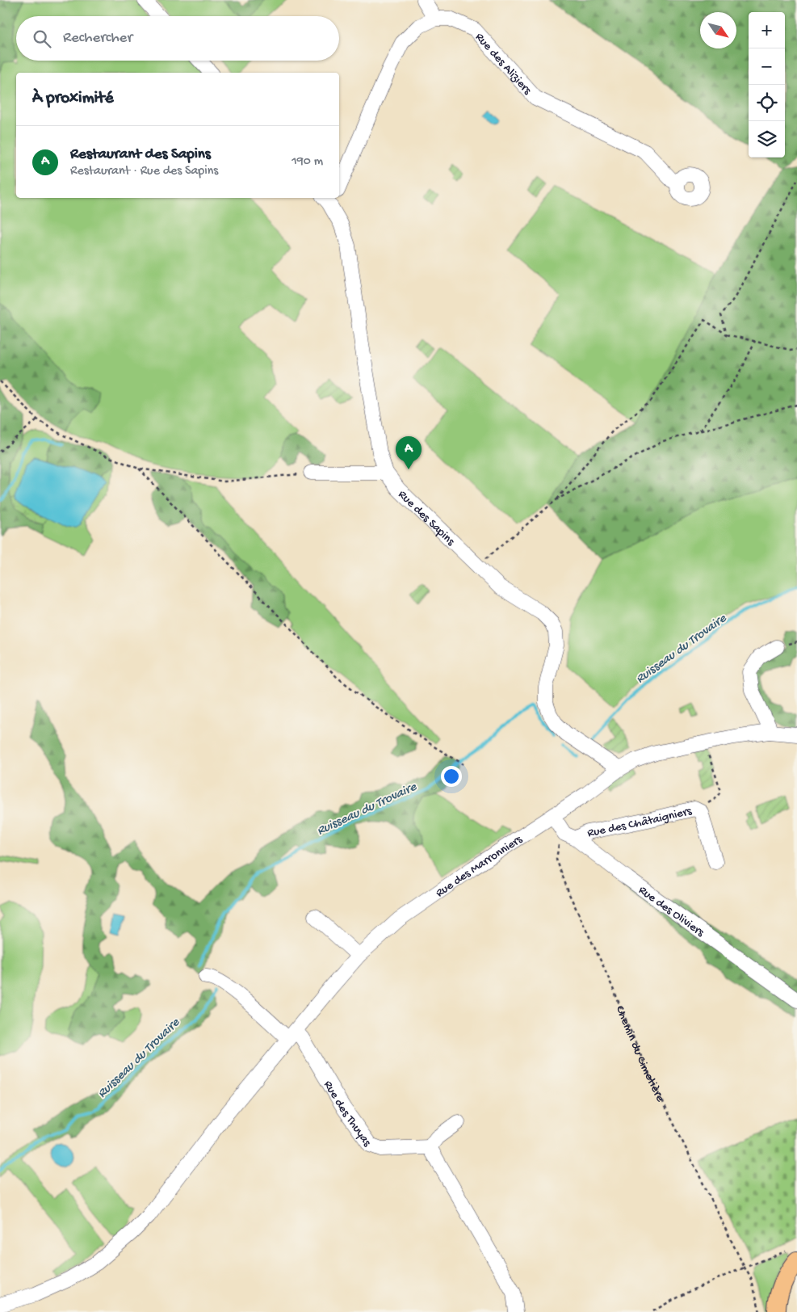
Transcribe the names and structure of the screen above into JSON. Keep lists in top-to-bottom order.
{
  "streets": {
    "street": [
      "Rue des Aliziers",
      "Rue des Sapins",
      "Rue des Châtaigniers",
      "Rue des Marronniers",
      "Rue des Oliviers",
      "Rue des Thuyas"
    ],
    "path": ["Chemin du Cimetière"]
  },
  "crossings": [
    ["Rue des Sapins", "Rue des Marronniers"],
    ["Rue des Châtaigniers", "Rue des Oliviers"],
    ["Rue des Châtaigniers", "Chemin du Cimetière"],
    ["Rue des Marronniers", "Rue des Oliviers"],
    ["Rue des Marronniers", "Rue des Thuyas"],
    ["Rue des Oliviers", "Chemin du Cimetière"]
  ],
  "water": ["Ruisseau du Trovaire"],
  "north": "bottom right",
  "page": {
    "map_buttons": ["+", "−"],
    "search": "Rechercher",
    "heading": "À proximité",
    "list": [
      {
        "mark": "A",
        "name": "Restaurant des Sapins",
        "note": "Restaurant · Rue des Sapins",
        "value": "190 m"
      }
    ],
    "pins": "A"
  }
}
